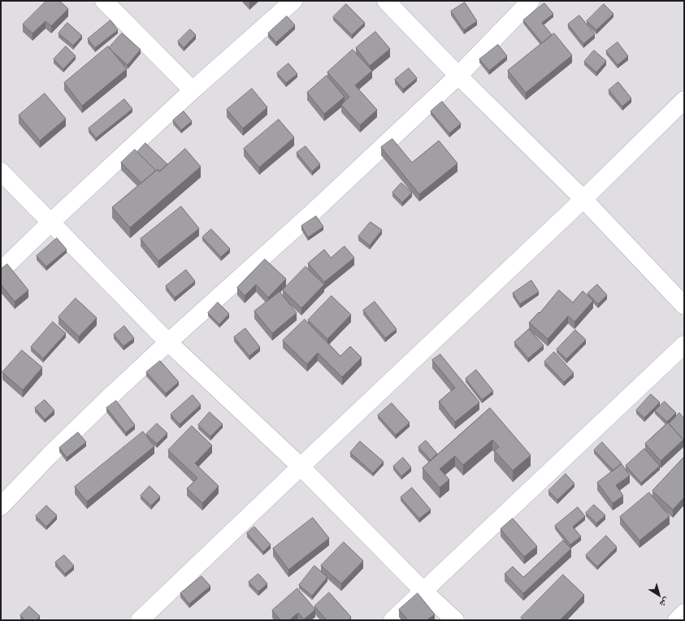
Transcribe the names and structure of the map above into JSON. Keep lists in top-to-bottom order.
{
  "north": "bottom right"
}
